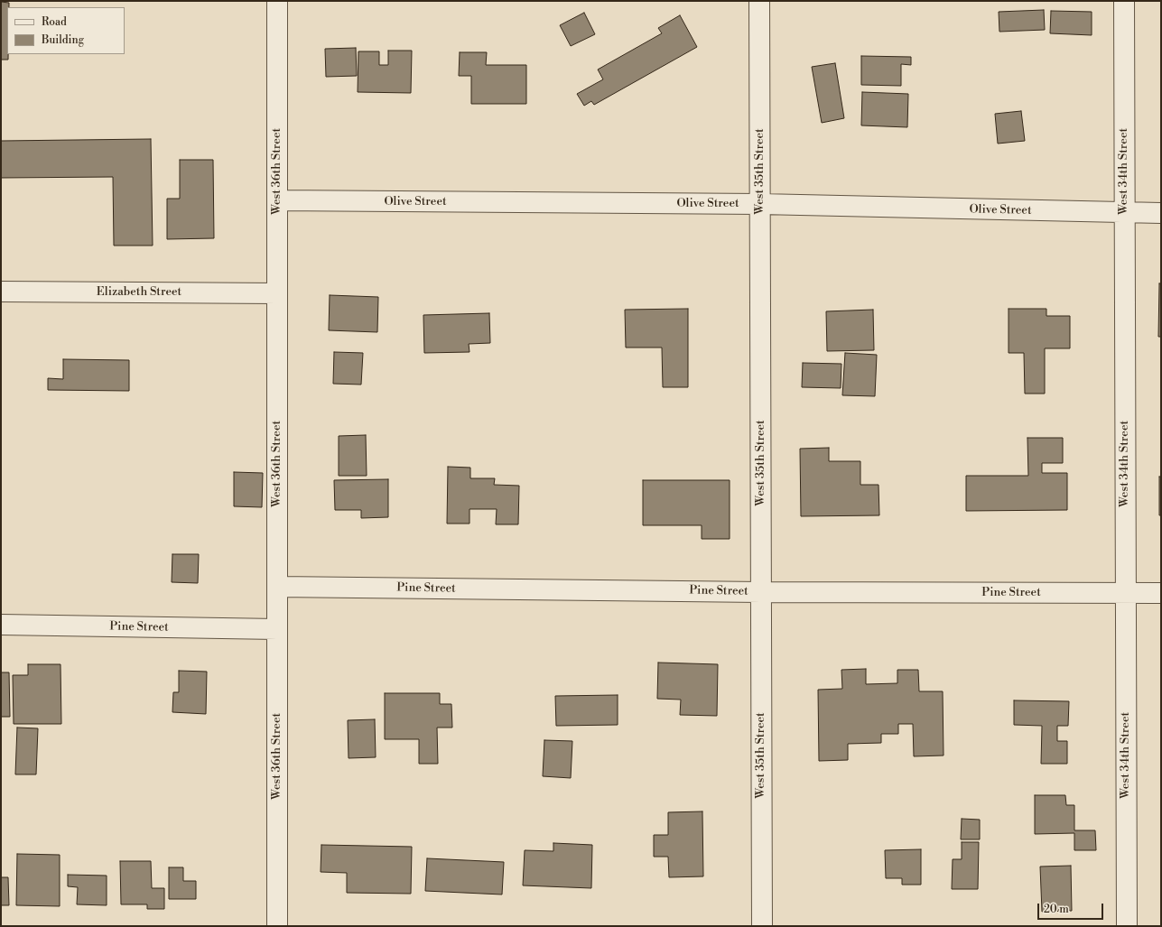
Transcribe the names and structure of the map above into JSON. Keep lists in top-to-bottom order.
{
  "streets": {
    "street": [
      "West 36th Street",
      "West 35th Street",
      "West 34th Street",
      "Olive Street",
      "Elizabeth Street",
      "Pine Street"
    ]
  },
  "crossings": [
    ["West 36th Street", "Olive Street"],
    ["West 36th Street", "Elizabeth Street"],
    ["West 36th Street", "Pine Street"],
    ["West 35th Street", "Olive Street"],
    ["West 35th Street", "Pine Street"],
    ["West 34th Street", "Olive Street"],
    ["West 34th Street", "Pine Street"]
  ],
  "legend": ["Road", "Building"],
  "scale_bar": "20 m"
}
